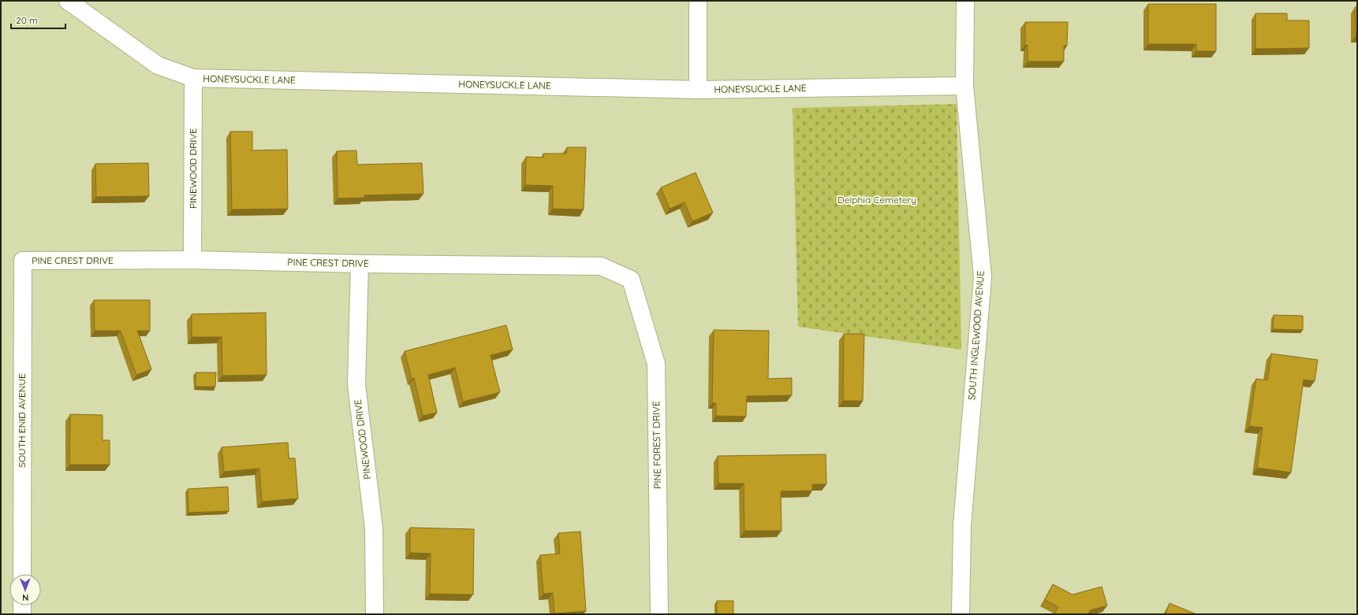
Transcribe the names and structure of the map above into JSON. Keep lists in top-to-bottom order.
{
  "streets": {
    "street": [
      "HONEYSUCKLE LANE",
      "PINEWOOD DRIVE",
      "PINE CREST DRIVE",
      "SOUTH INGLEWOOD AVENUE",
      "SOUTH ENID AVENUE",
      "PINE FOREST DRIVE"
    ]
  },
  "crossings": [
    ["HONEYSUCKLE LANE", "PINEWOOD DRIVE"],
    ["HONEYSUCKLE LANE", "SOUTH INGLEWOOD AVENUE"],
    ["PINEWOOD DRIVE", "PINE CREST DRIVE"],
    ["PINE CREST DRIVE", "SOUTH ENID AVENUE"],
    ["PINE CREST DRIVE", "PINE FOREST DRIVE"]
  ],
  "parks": ["Delphia Cemetery"],
  "scale_bar": "20 m",
  "north": "bottom"
}
